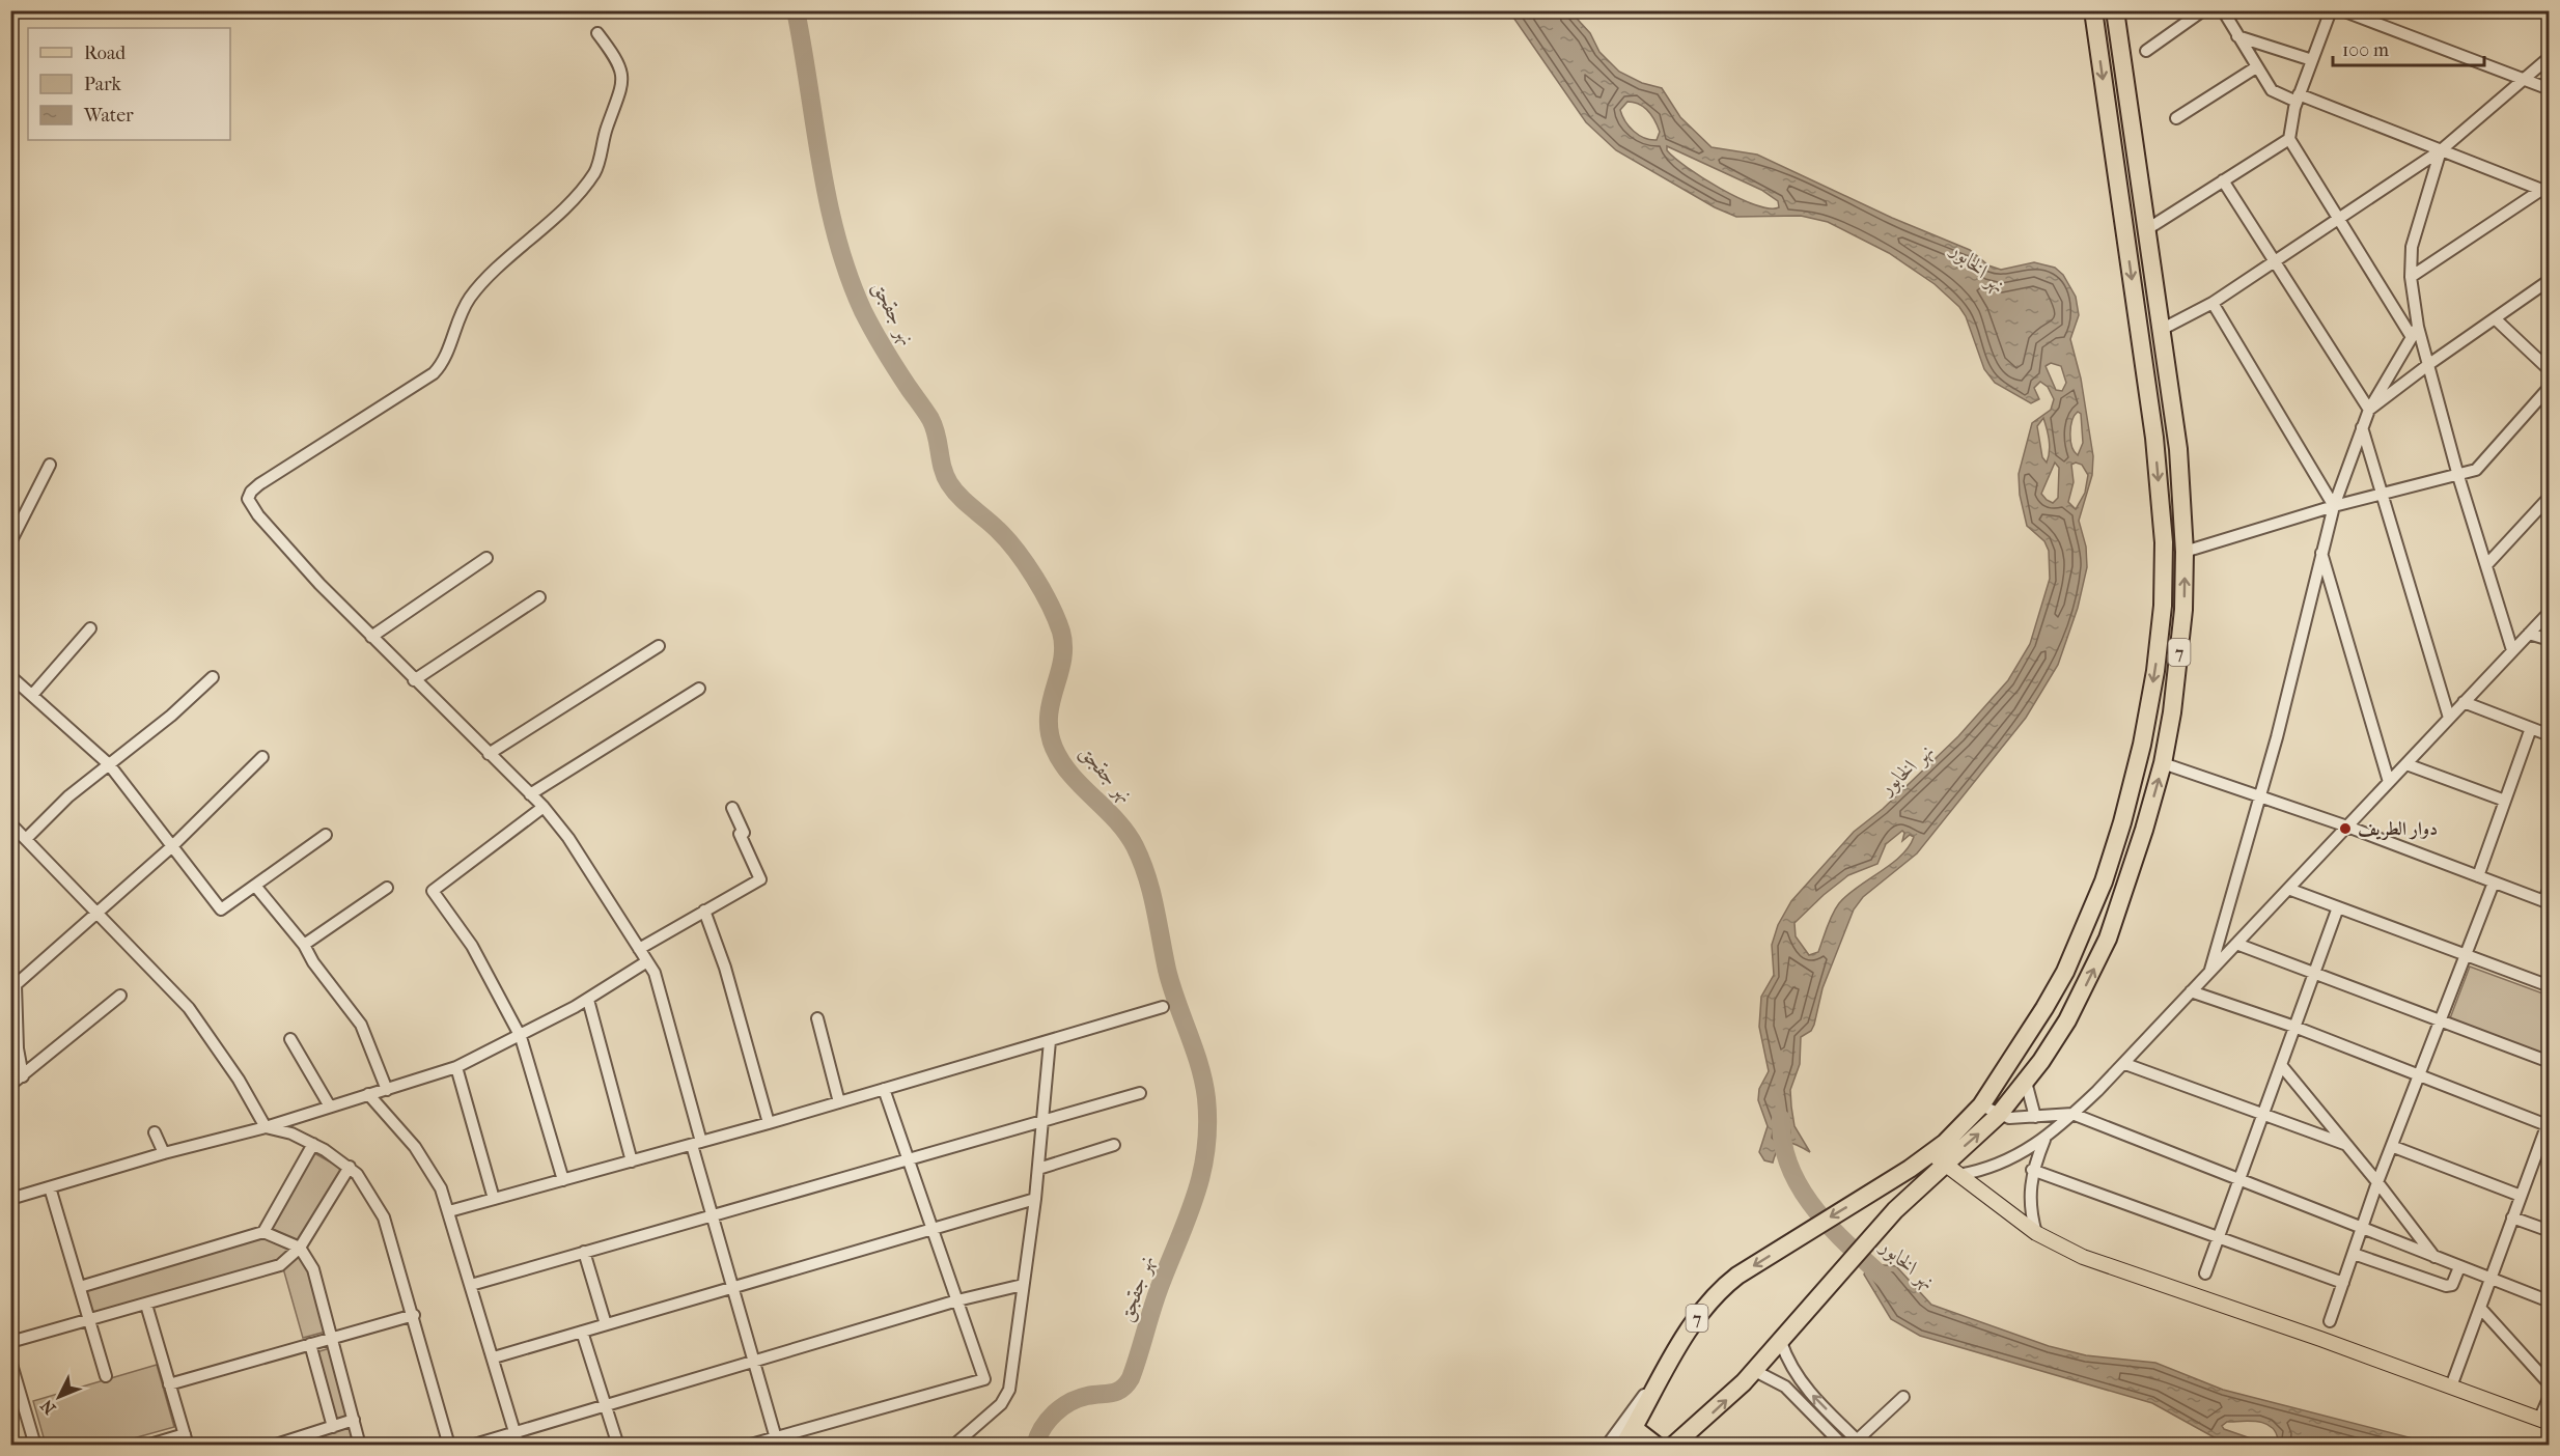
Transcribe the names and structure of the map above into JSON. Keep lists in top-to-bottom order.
{
  "streets": {
    "highway": ["7"]
  },
  "water": ["نهر الخابور", "نهر جقجق"],
  "places": ["دوار الطريف"],
  "legend": ["Road", "Park", "Water"],
  "scale_bar": "100 m",
  "north": "bottom left"
}
